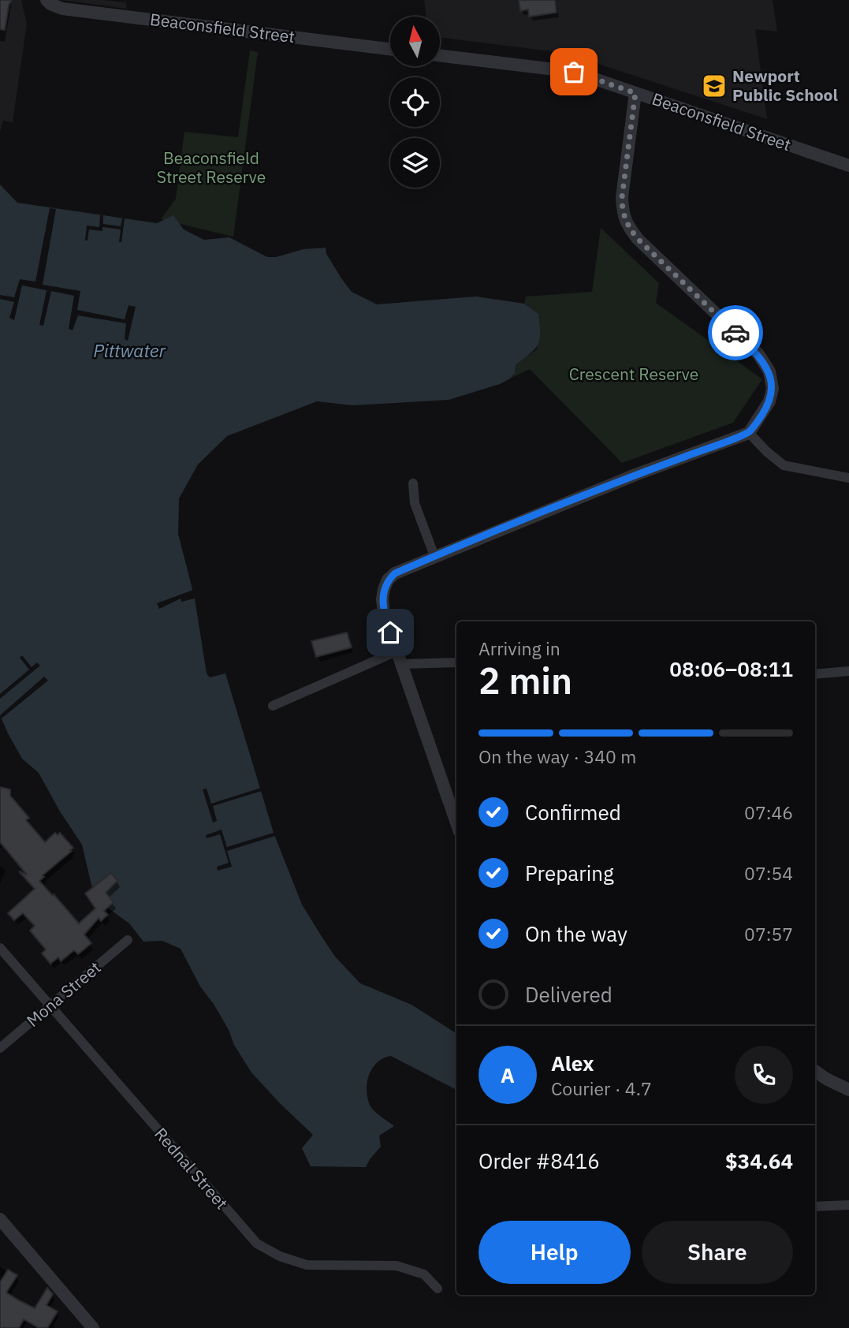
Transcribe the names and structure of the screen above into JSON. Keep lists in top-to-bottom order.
{
  "streets": {
    "street": ["Beaconsfield Street", "Mona Street", "Rednal Street"]
  },
  "crossings": [
    ["Mona Street", "Rednal Street"]
  ],
  "water": ["Pittwater"],
  "parks": ["Beaconsfield Street Reserve", "Crescent Reserve"],
  "places": {
    "school or university": ["Newport Public School"]
  },
  "north": "top",
  "page": {
    "heading": ["2 min", "Arriving in", "08:06–08:11"],
    "panel": [
      "Alex",
      "Courier · 4.7",
      "Order #8416",
      "$34.64"
    ],
    "bar": "On the way · 340 m",
    "list": [
      ["Confirmed", "07:46"],
      ["Preparing", "07:54"],
      ["On the way", "07:57"],
      "Delivered"
    ],
    "round": "A",
    "buttons": ["Help", "Share"]
  }
}
